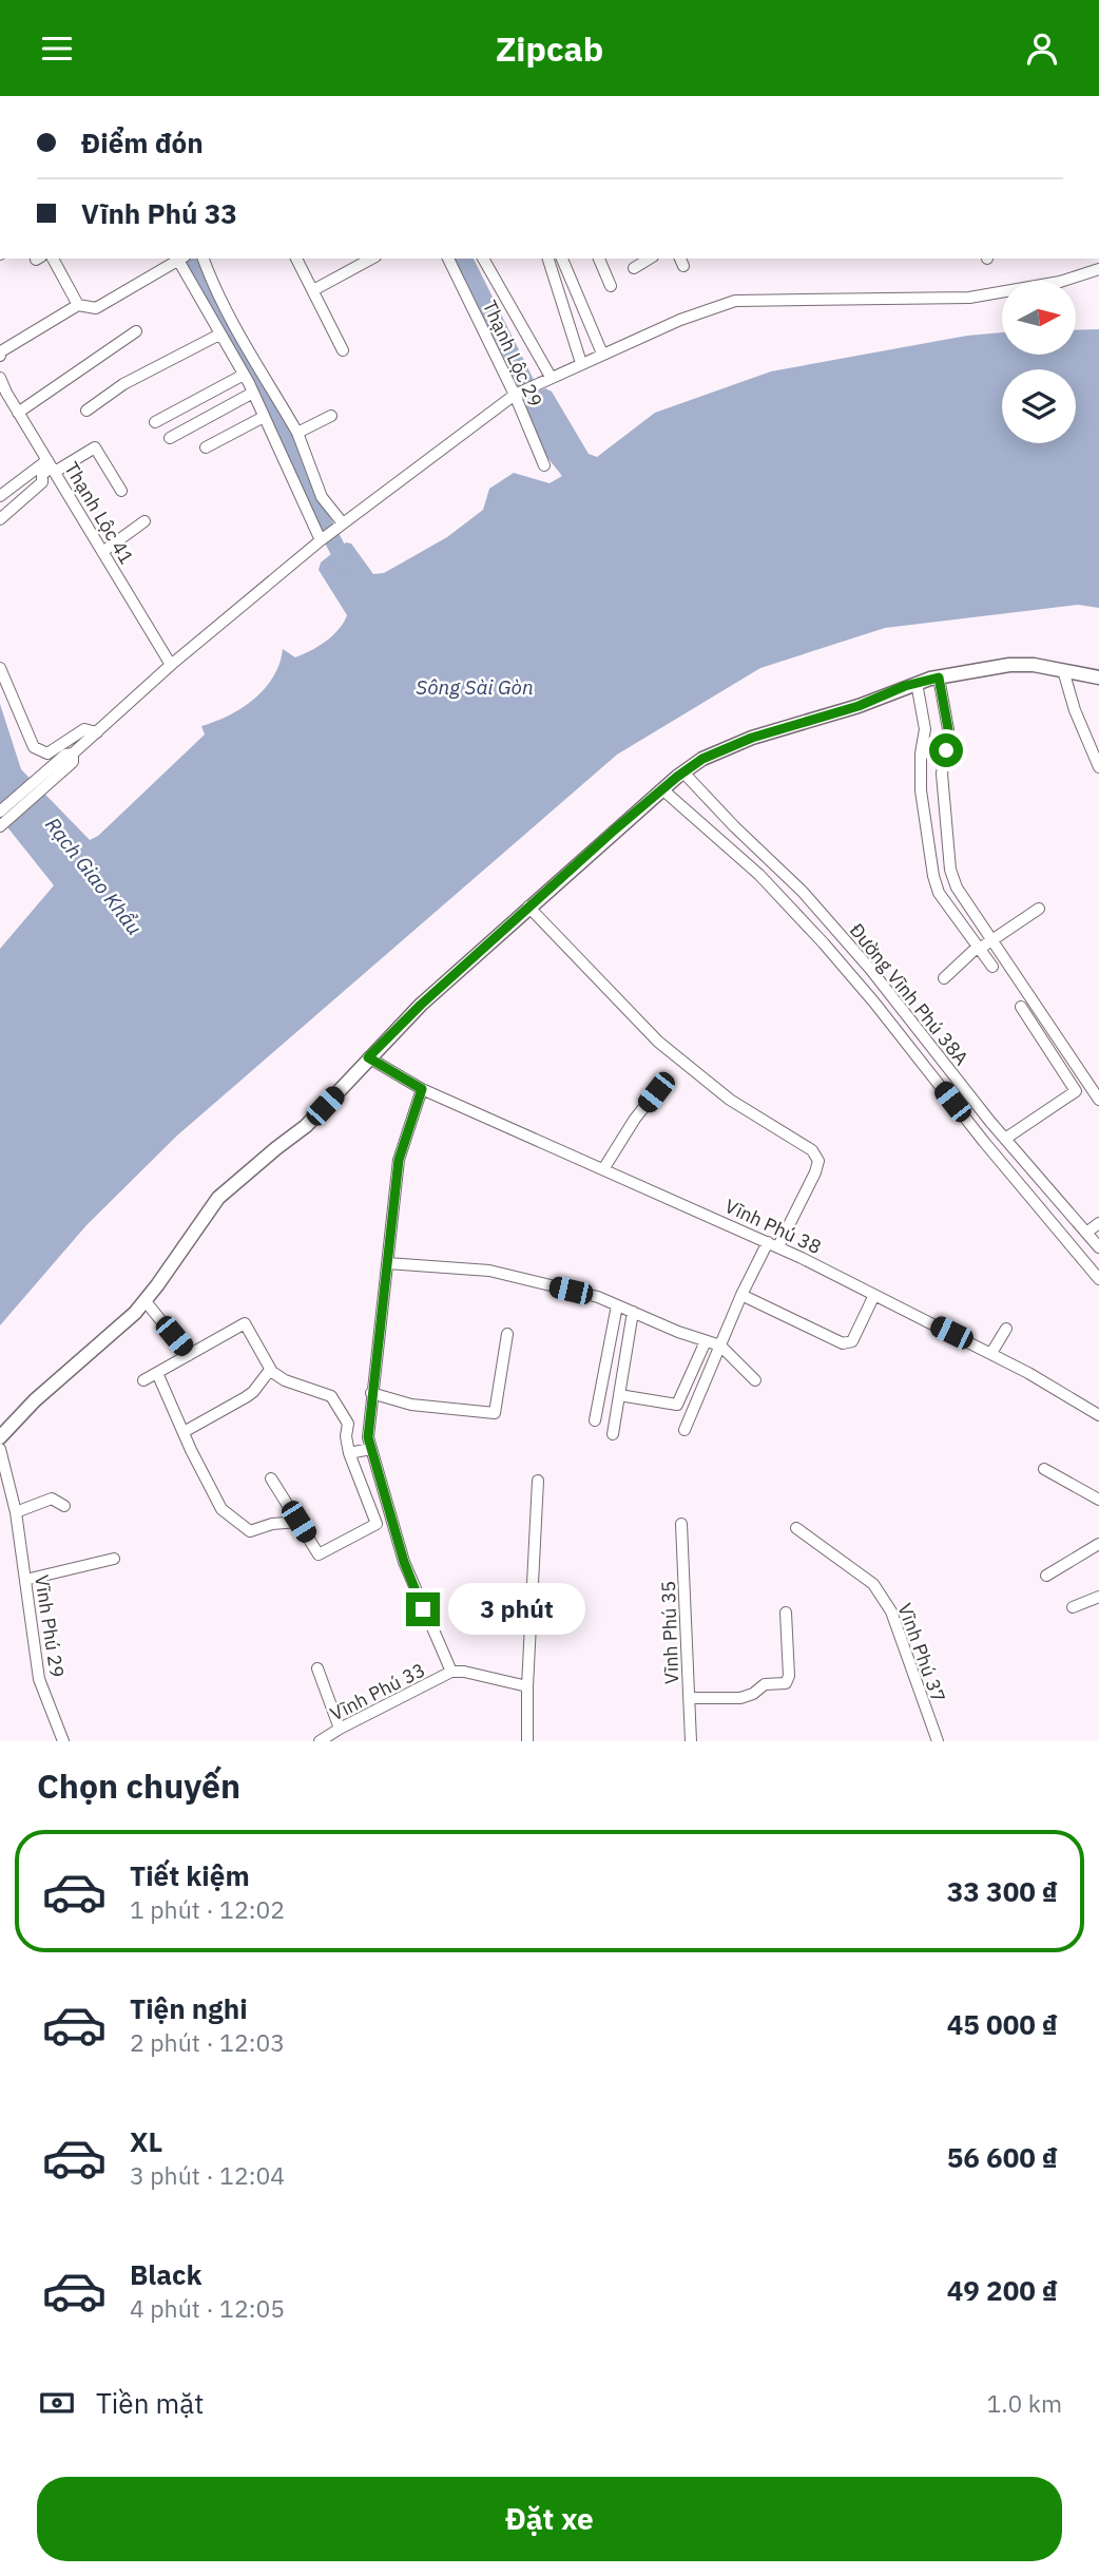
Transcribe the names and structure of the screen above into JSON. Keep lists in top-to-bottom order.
{
  "streets": {
    "street": [
      "Thạnh Lộc 29",
      "Thạnh Lộc 41",
      "Đường Vĩnh Phú 38A",
      "Vĩnh Phú 38",
      "Vĩnh Phú 29",
      "Vĩnh Phú 35",
      "Vĩnh Phú 37",
      "Vĩnh Phú 33"
    ]
  },
  "crossings": [
    ["Vĩnh Phú 38", "Vĩnh Phú 33"]
  ],
  "water": ["Sông Sài Gòn", "Rạch Giao Khẩu"],
  "north": "right",
  "page": {
    "header": "Zipcab",
    "banner": ["Điểm đón", "Vĩnh Phú 33"],
    "bubble": "3 phút",
    "heading": "Chọn chuyến",
    "list": [
      {
        "name": "Tiết kiệm",
        "note": "1 phút · 12:02",
        "value": "33 300 ₫"
      },
      {
        "name": "Tiện nghi",
        "note": "2 phút · 12:03",
        "value": "45 000 ₫"
      },
      {
        "name": "XL",
        "note": "3 phút · 12:04",
        "value": "56 600 ₫"
      },
      {
        "name": "Black",
        "note": "4 phút · 12:05",
        "value": "49 200 ₫"
      }
    ],
    "pay": ["Tiền mặt", "1.0 km"],
    "buttons": "Đặt xe"
  }
}
